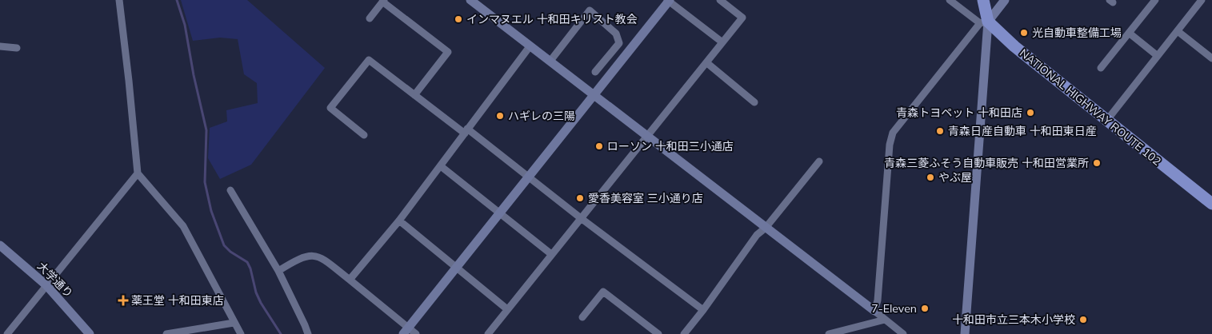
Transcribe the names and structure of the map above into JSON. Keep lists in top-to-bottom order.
{
  "streets": {
    "highway": ["NATIONAL HIGHWAY ROUTE 102"],
    "street": ["大学通り"]
  },
  "places": {
    "other": [
      "インマヌエル 十和田キリスト教会",
      "光自動車整備工場",
      "青森トヨペット 十和田店",
      "ハギレの三陽",
      "青森日産自動車 十和田東日産",
      "ローソン 十和田三小通店",
      "青森三菱ふそう自動車販売 十和田営業所",
      "やぶ屋",
      "愛香美容室 三小通り店",
      "7-Eleven",
      "十和田市立三本木小学校"
    ],
    "health": ["薬王堂 十和田東店"]
  }
}
